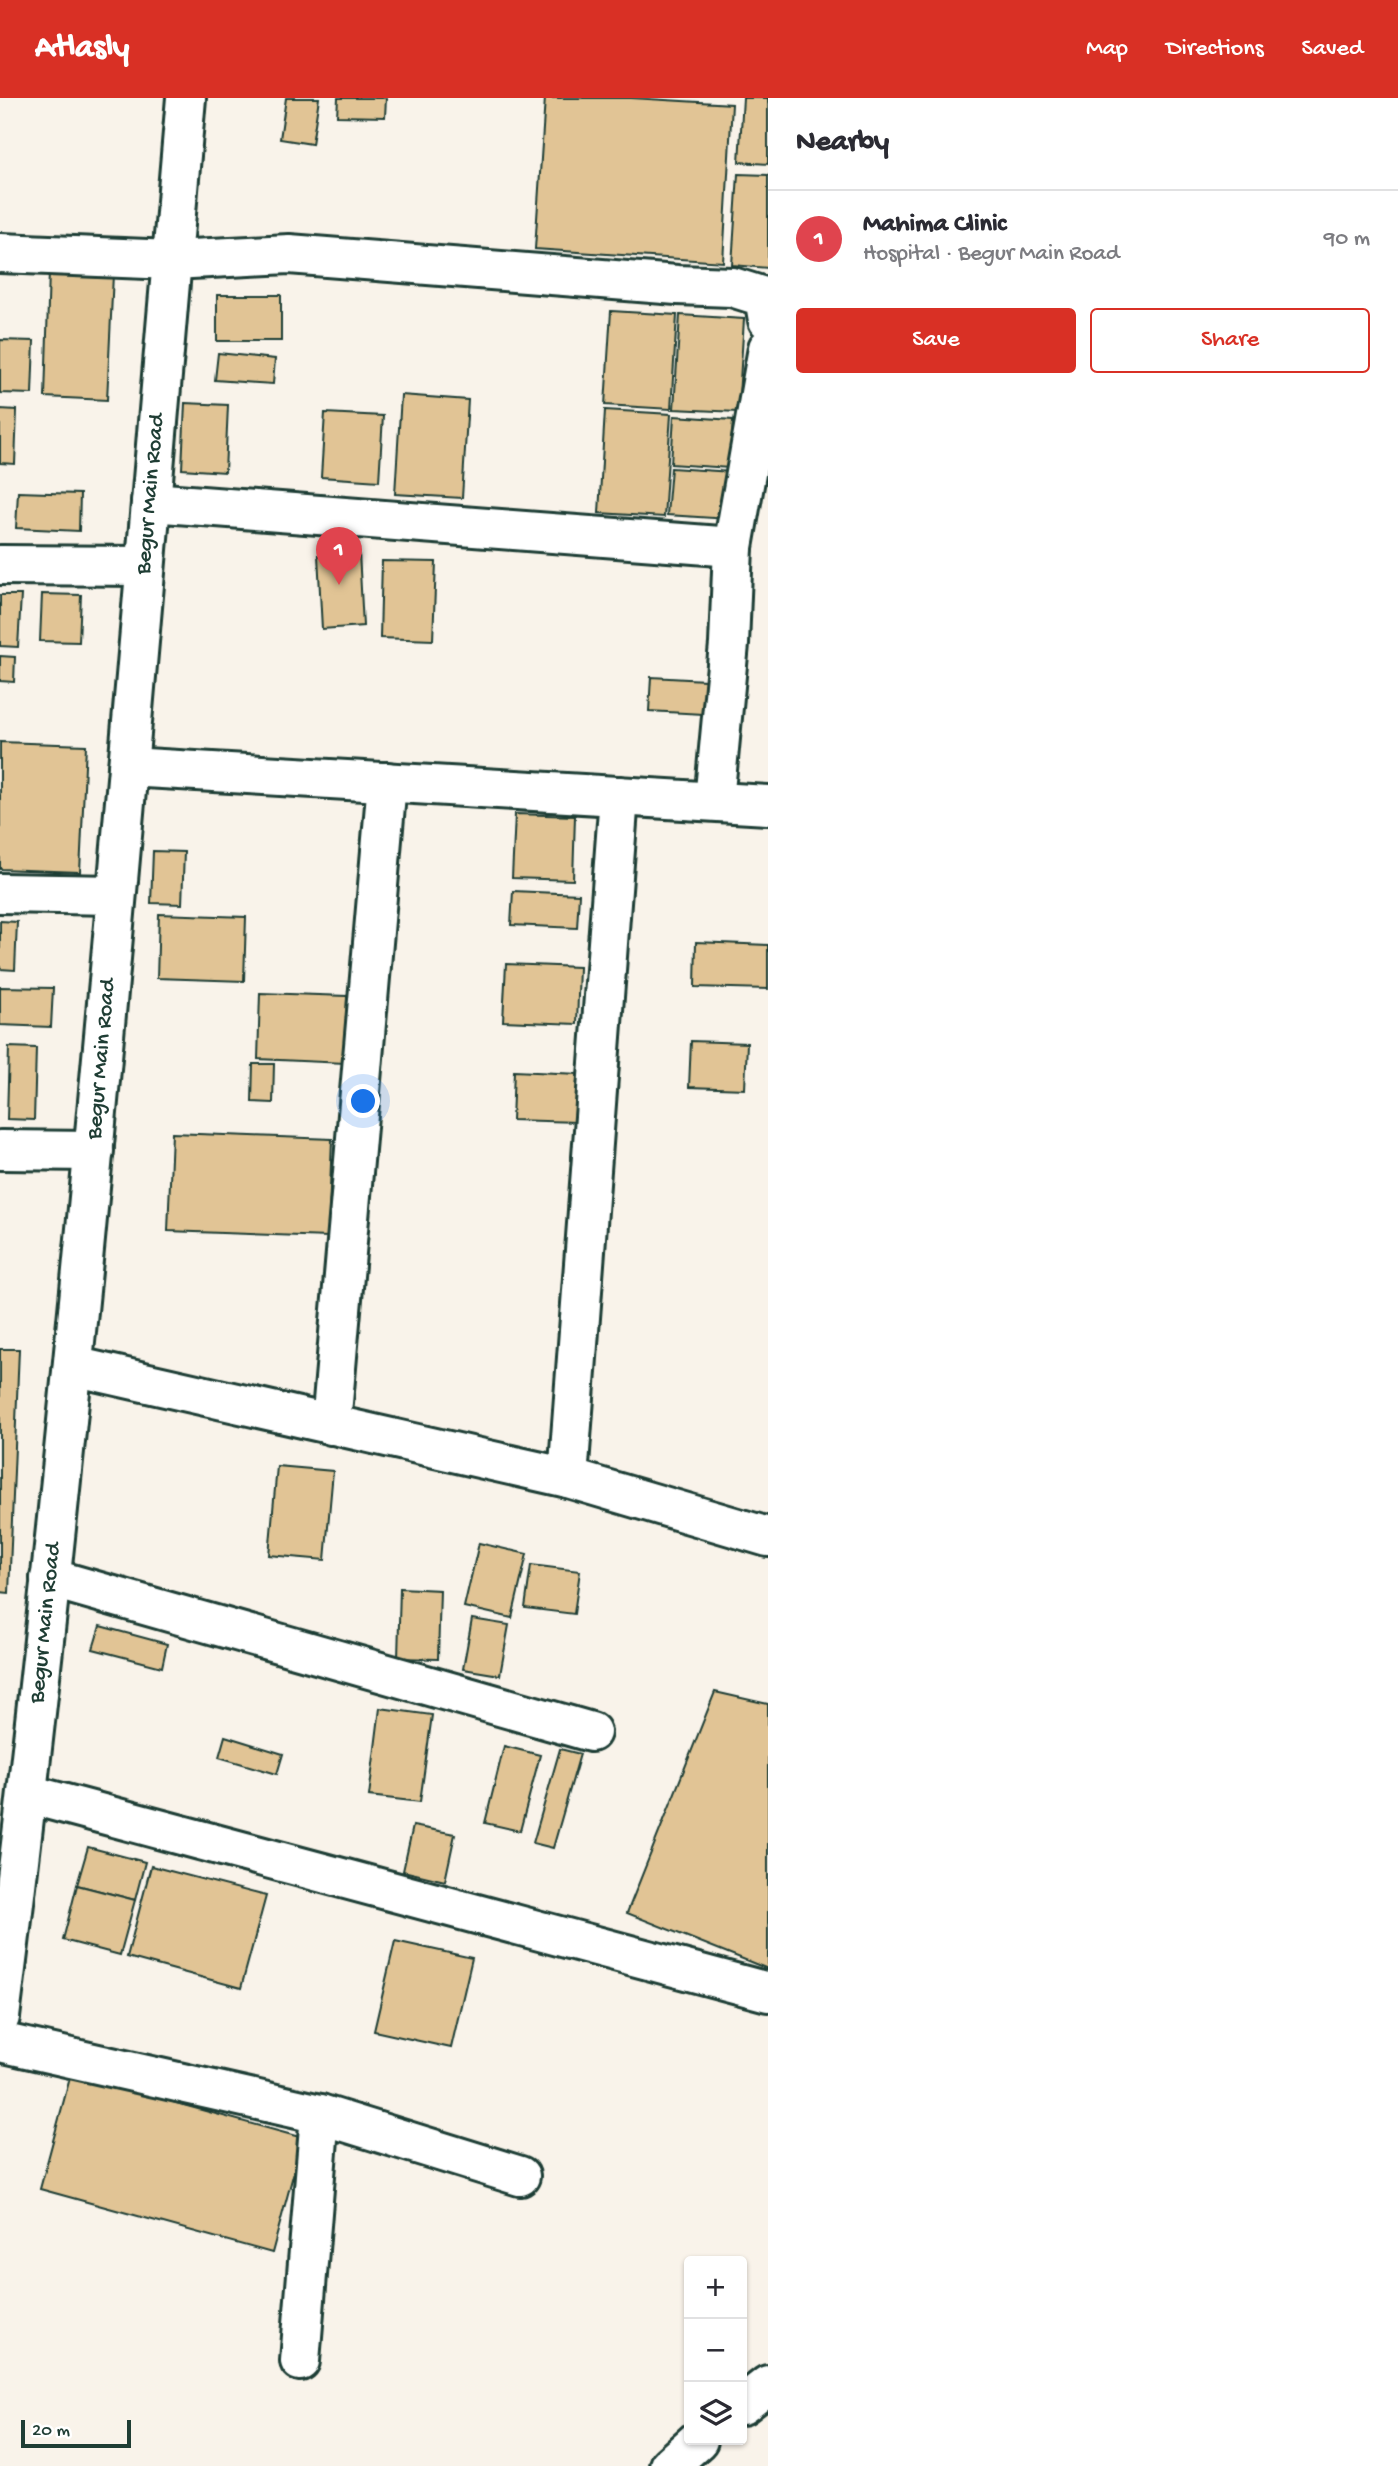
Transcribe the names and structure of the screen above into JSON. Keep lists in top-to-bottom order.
{
  "streets": {
    "street": ["Begur Main Road"]
  },
  "scale_bar": "20 m",
  "page": {
    "header": "Atlasly",
    "nav": ["Map", "Directions", "Saved"],
    "heading": "Nearby",
    "list": [
      {
        "mark": "1",
        "name": "Mahima Clinic",
        "note": "Hospital · Begur Main Road",
        "value": "90 m"
      }
    ],
    "buttons": ["Save", "Share"],
    "pins": "1",
    "map_buttons": ["+", "−"],
    "scale": "20 m"
  }
}
